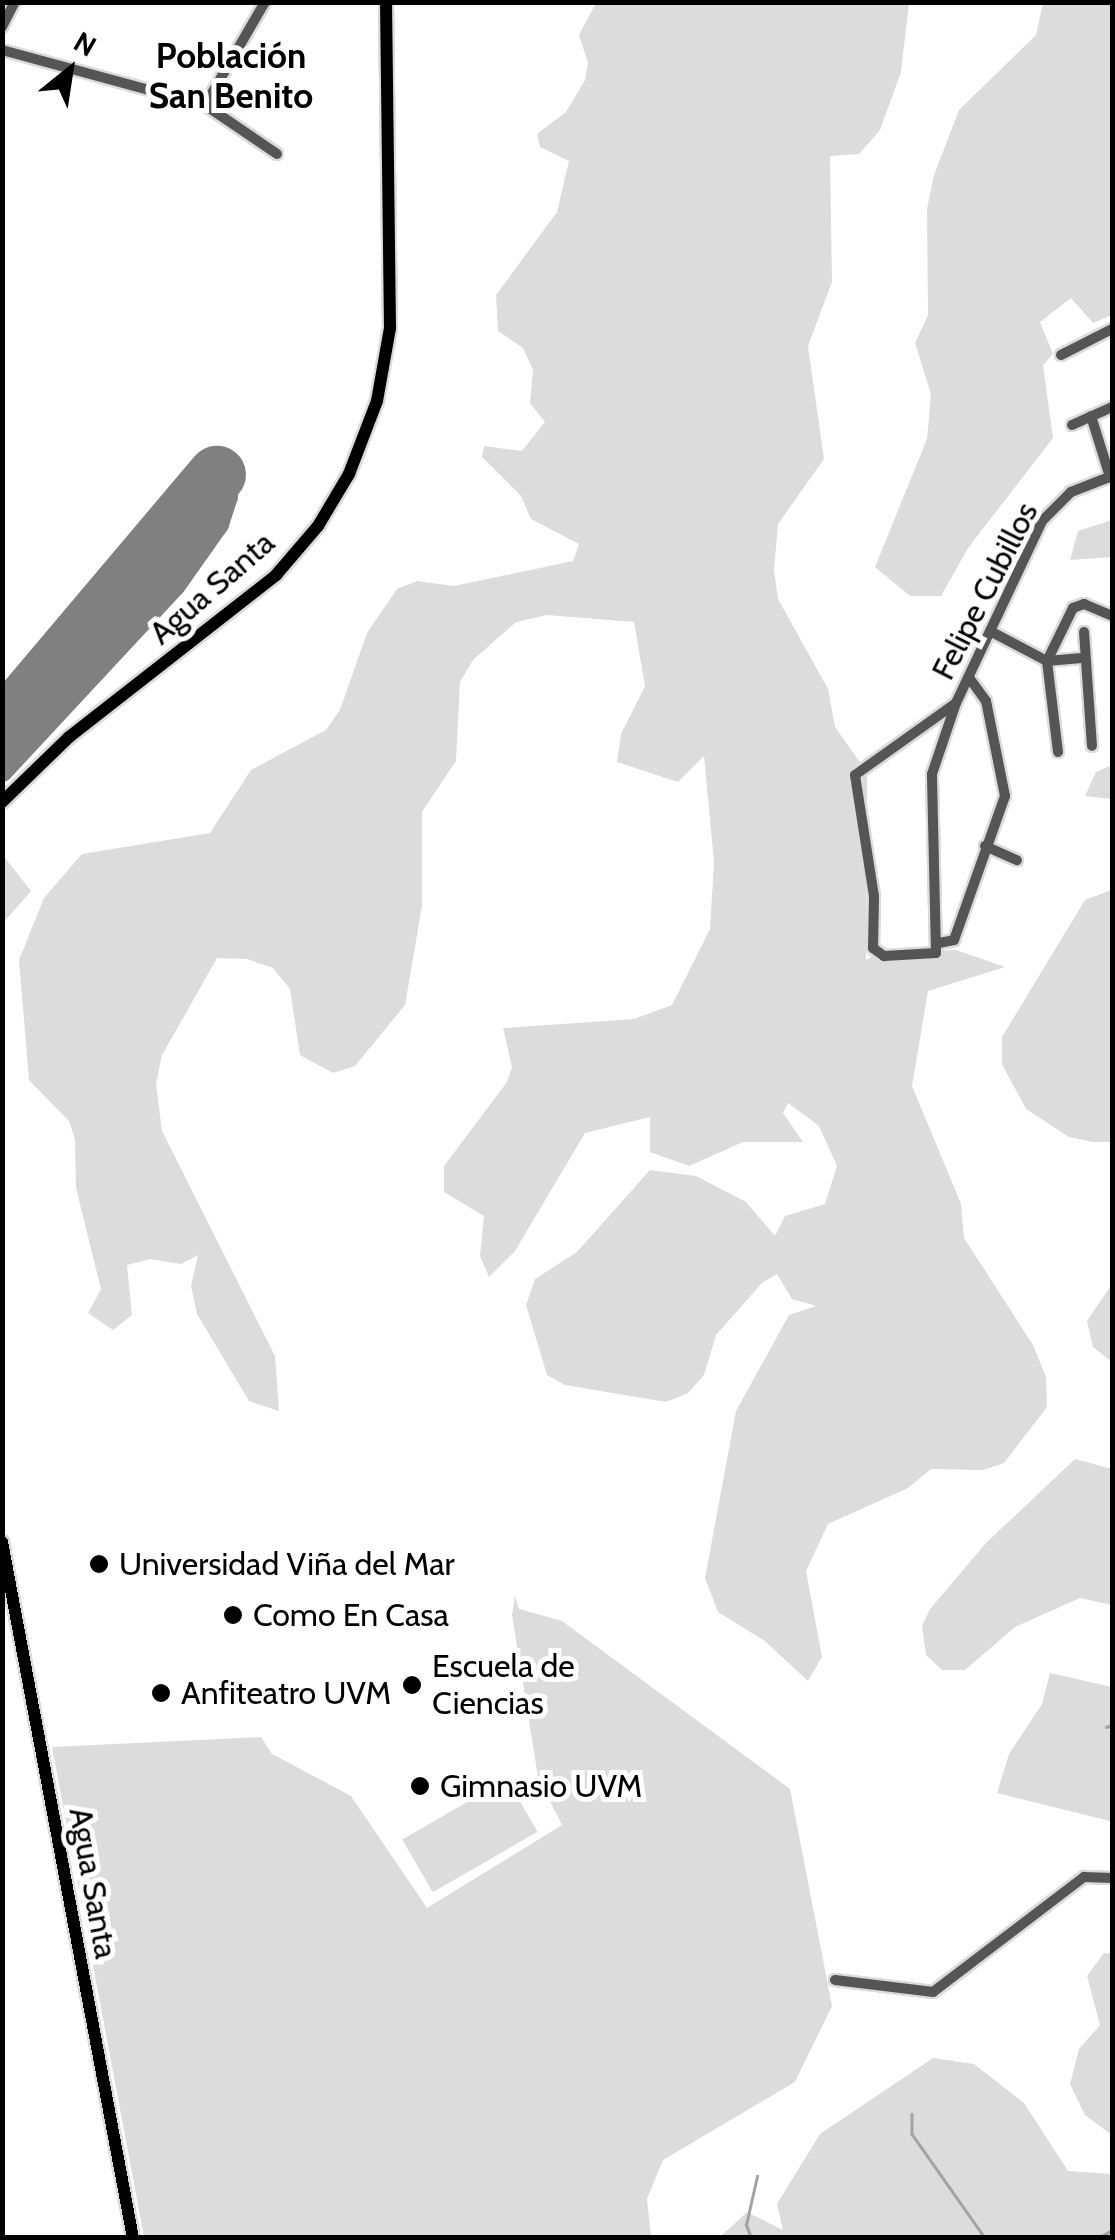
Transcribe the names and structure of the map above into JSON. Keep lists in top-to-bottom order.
{
  "streets": {
    "main road": ["Agua Santa"],
    "street": ["Felipe Cubillos"]
  },
  "districts": ["Población San Benito"],
  "places": [
    "Universidad Viña del Mar",
    "Como En Casa",
    "Escuela de Ciencias",
    "Anfiteatro UVM",
    "Gimnasio UVM"
  ],
  "north": "top right"
}
